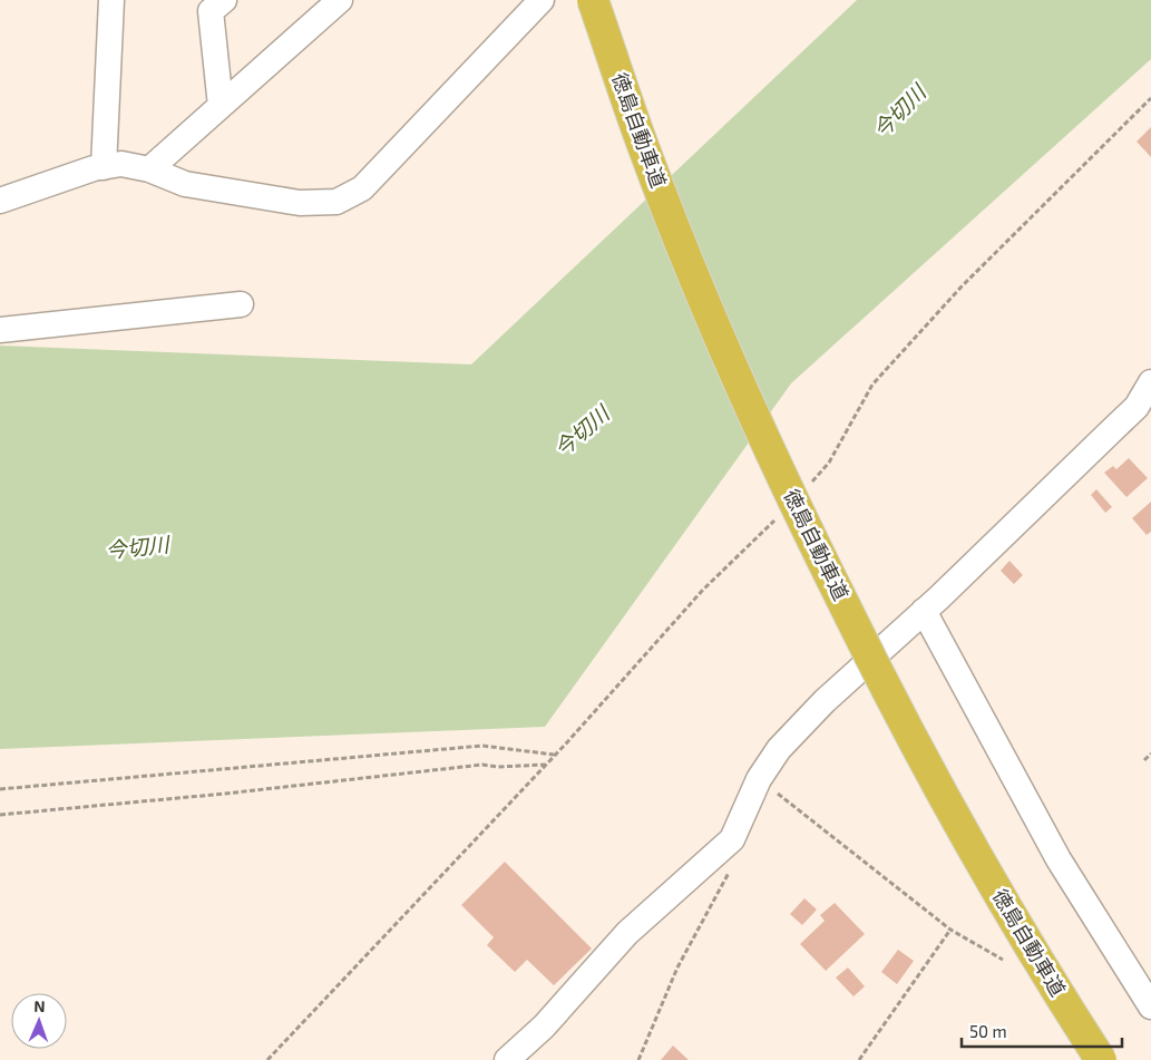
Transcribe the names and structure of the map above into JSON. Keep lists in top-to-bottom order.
{
  "streets": {
    "highway": ["徳島自動車道"]
  },
  "water": ["今切川"],
  "scale_bar": "50 m",
  "north": "top"
}
